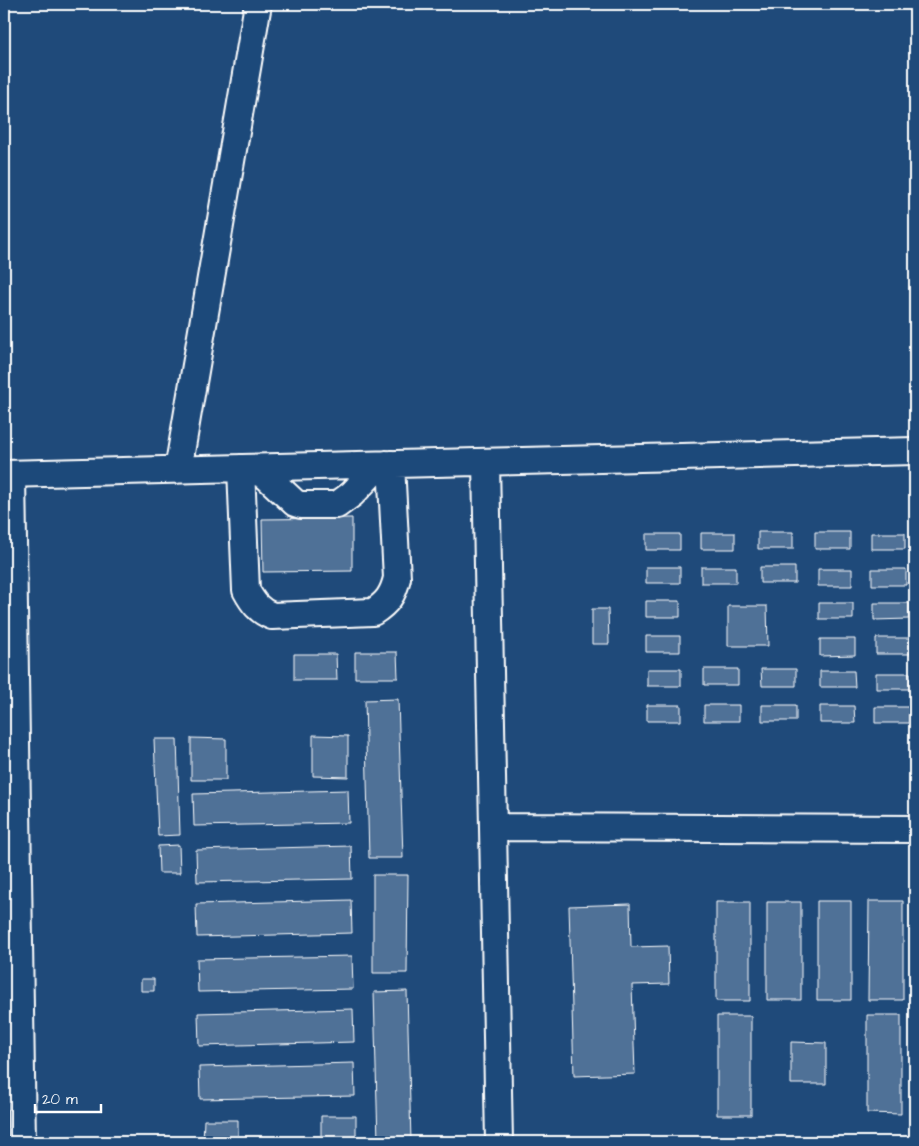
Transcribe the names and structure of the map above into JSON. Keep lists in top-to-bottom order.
{
  "scale_bar": "20 m"
}
